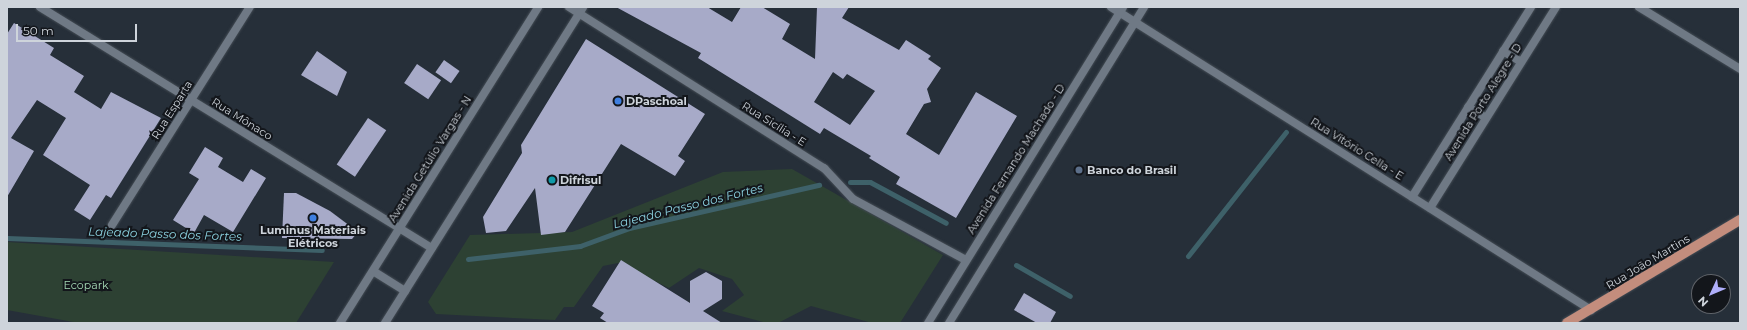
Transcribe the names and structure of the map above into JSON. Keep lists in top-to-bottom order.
{
  "streets": {
    "main road": ["Rua João Martins"],
    "street": [
      "Avenida Porto Alegre - D",
      "Rua Esparta",
      "Rua Mônaco",
      "Rua Sicília - E",
      "Rua Vitório Cella - E",
      "Avenida Getúlio Vargas - N",
      "Avenida Fernando Machado - D"
    ]
  },
  "crossings": [
    ["Avenida Porto Alegre - D", "Rua Vitório Cella - E"],
    ["Rua Esparta", "Rua Mônaco"],
    ["Rua Mônaco", "Avenida Getúlio Vargas - N"],
    ["Rua Sicília - E", "Avenida Fernando Machado - D"],
    ["Rua Vitório Cella - E", "Avenida Fernando Machado - D"],
    ["Rua Vitório Cella - E", "Rua João Martins"]
  ],
  "water": ["Lajeado Passo dos Fortes"],
  "parks": ["Ecopark"],
  "places": [
    "DPaschoal",
    "Banco do Brasil",
    "Difrisul",
    "Luminus Materiais Elétricos"
  ],
  "scale_bar": "50 m",
  "north": "bottom left"
}
